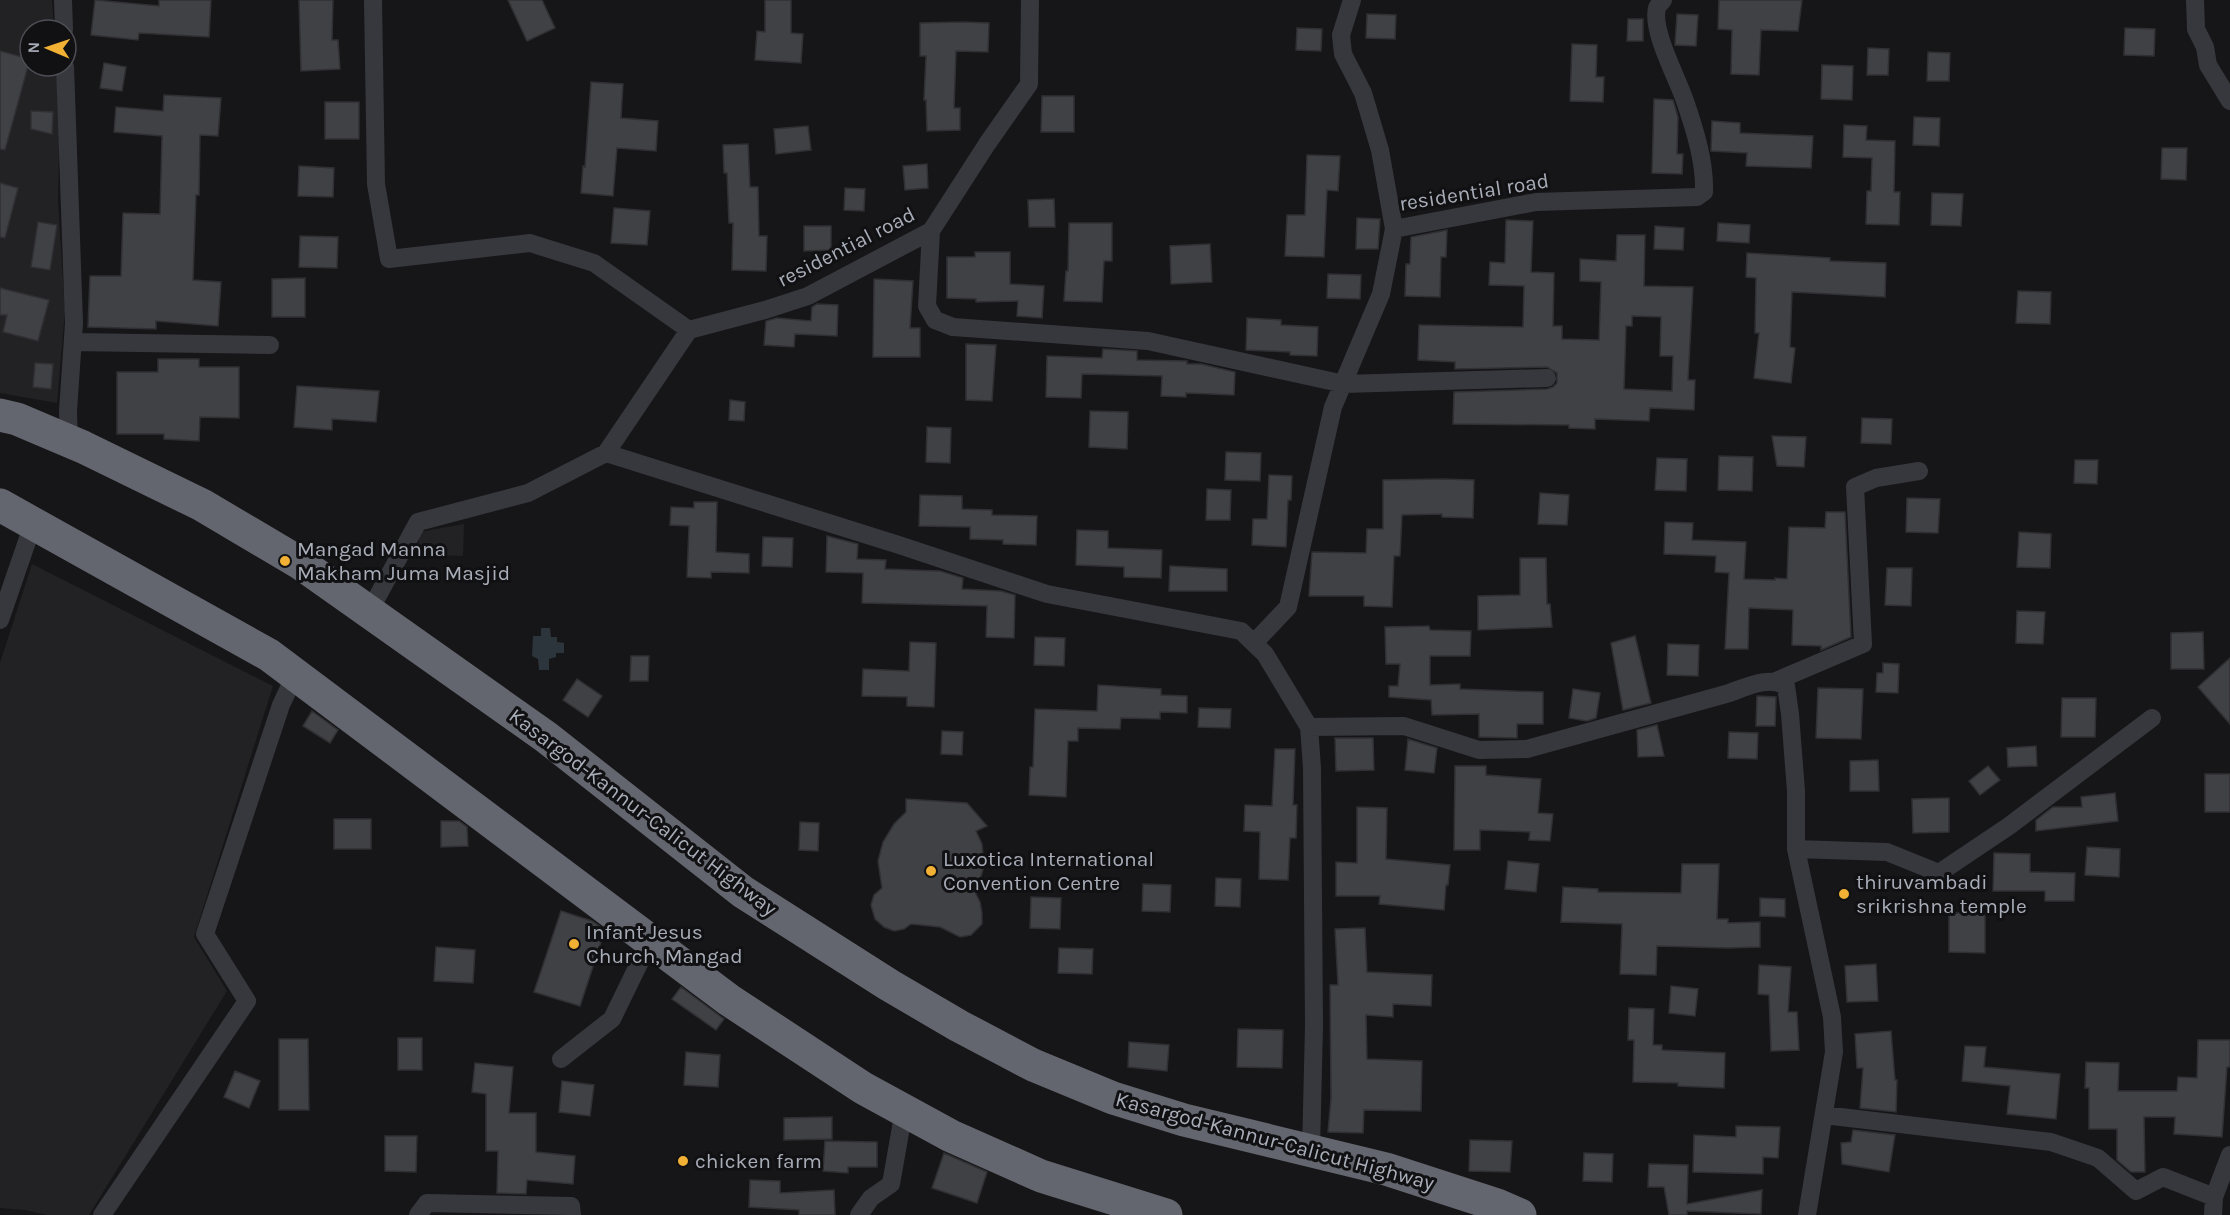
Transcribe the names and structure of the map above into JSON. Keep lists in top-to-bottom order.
{
  "streets": {
    "highway": ["Kasargod-Kannur-Calicut Highway"],
    "street": ["residential road"]
  },
  "places": [
    "Mangad Manna Makham Juma Masjid",
    "Luxotica International Convention Centre",
    "thiruvambadi srikrishna temple",
    "Infant Jesus Church, Mangad",
    "chicken farm"
  ],
  "north": "left"
}
